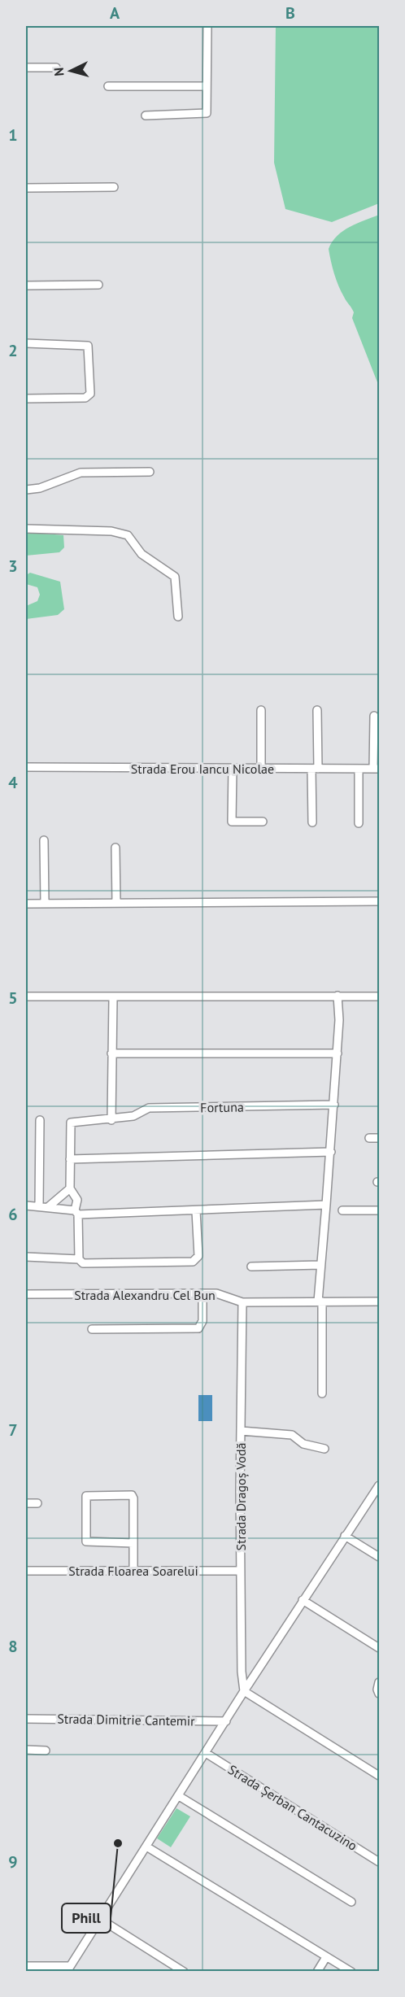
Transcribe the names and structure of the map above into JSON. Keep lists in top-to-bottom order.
{
  "streets": {
    "street": [
      "Strada Erou Iancu Nicolae",
      "Fortuna",
      "Strada Alexandru Cel Bun",
      "Strada Dragoș Vodă",
      "Strada Floarea Soarelui",
      "Strada Dimitrie Cantemir",
      "Strada Șerban Cantacuzino"
    ]
  },
  "crossings": [
    ["Strada Alexandru Cel Bun", "Strada Dragoș Vodă"],
    ["Strada Dragoș Vodă", "Strada Floarea Soarelui"]
  ],
  "places": ["Phill"],
  "north": "left",
  "grid": {
    "columns": ["A", "B"],
    "rows": [
      "1",
      "2",
      "3",
      "4",
      "5",
      "6",
      "7",
      "8",
      "9"
    ]
  }
}
